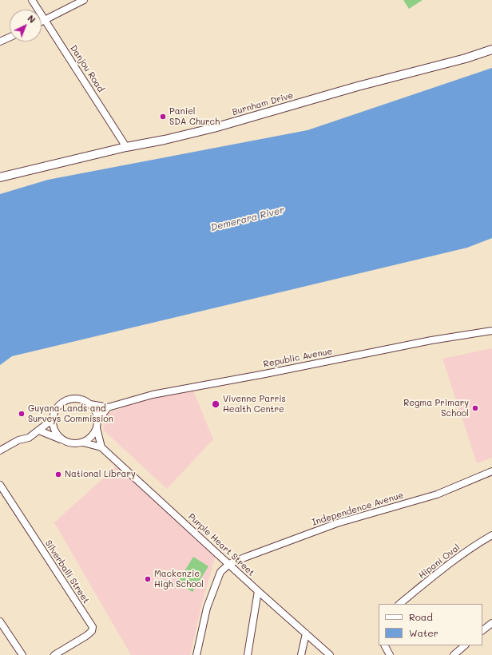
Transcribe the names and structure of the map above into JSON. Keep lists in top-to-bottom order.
{
  "streets": {
    "street": [
      "Danjou Road",
      "Burnham Drive",
      "Republic Avenue",
      "Independence Avenue",
      "Purple Heart Street",
      "Hipani Oval",
      "Silverballi Street"
    ]
  },
  "crossings": [
    ["Danjou Road", "Burnham Drive"],
    ["Republic Avenue", "Purple Heart Street"],
    ["Independence Avenue", "Purple Heart Street"]
  ],
  "water": ["Demerara River"],
  "places": [
    "Paniel SDA Church",
    "Vivenne Parris Health Centre",
    "Regma Primary School",
    "Guyana Lands and Surveys Commission",
    "National Library",
    "Mackenzie High School"
  ],
  "legend": ["Road", "Water"],
  "north": "top right"
}
